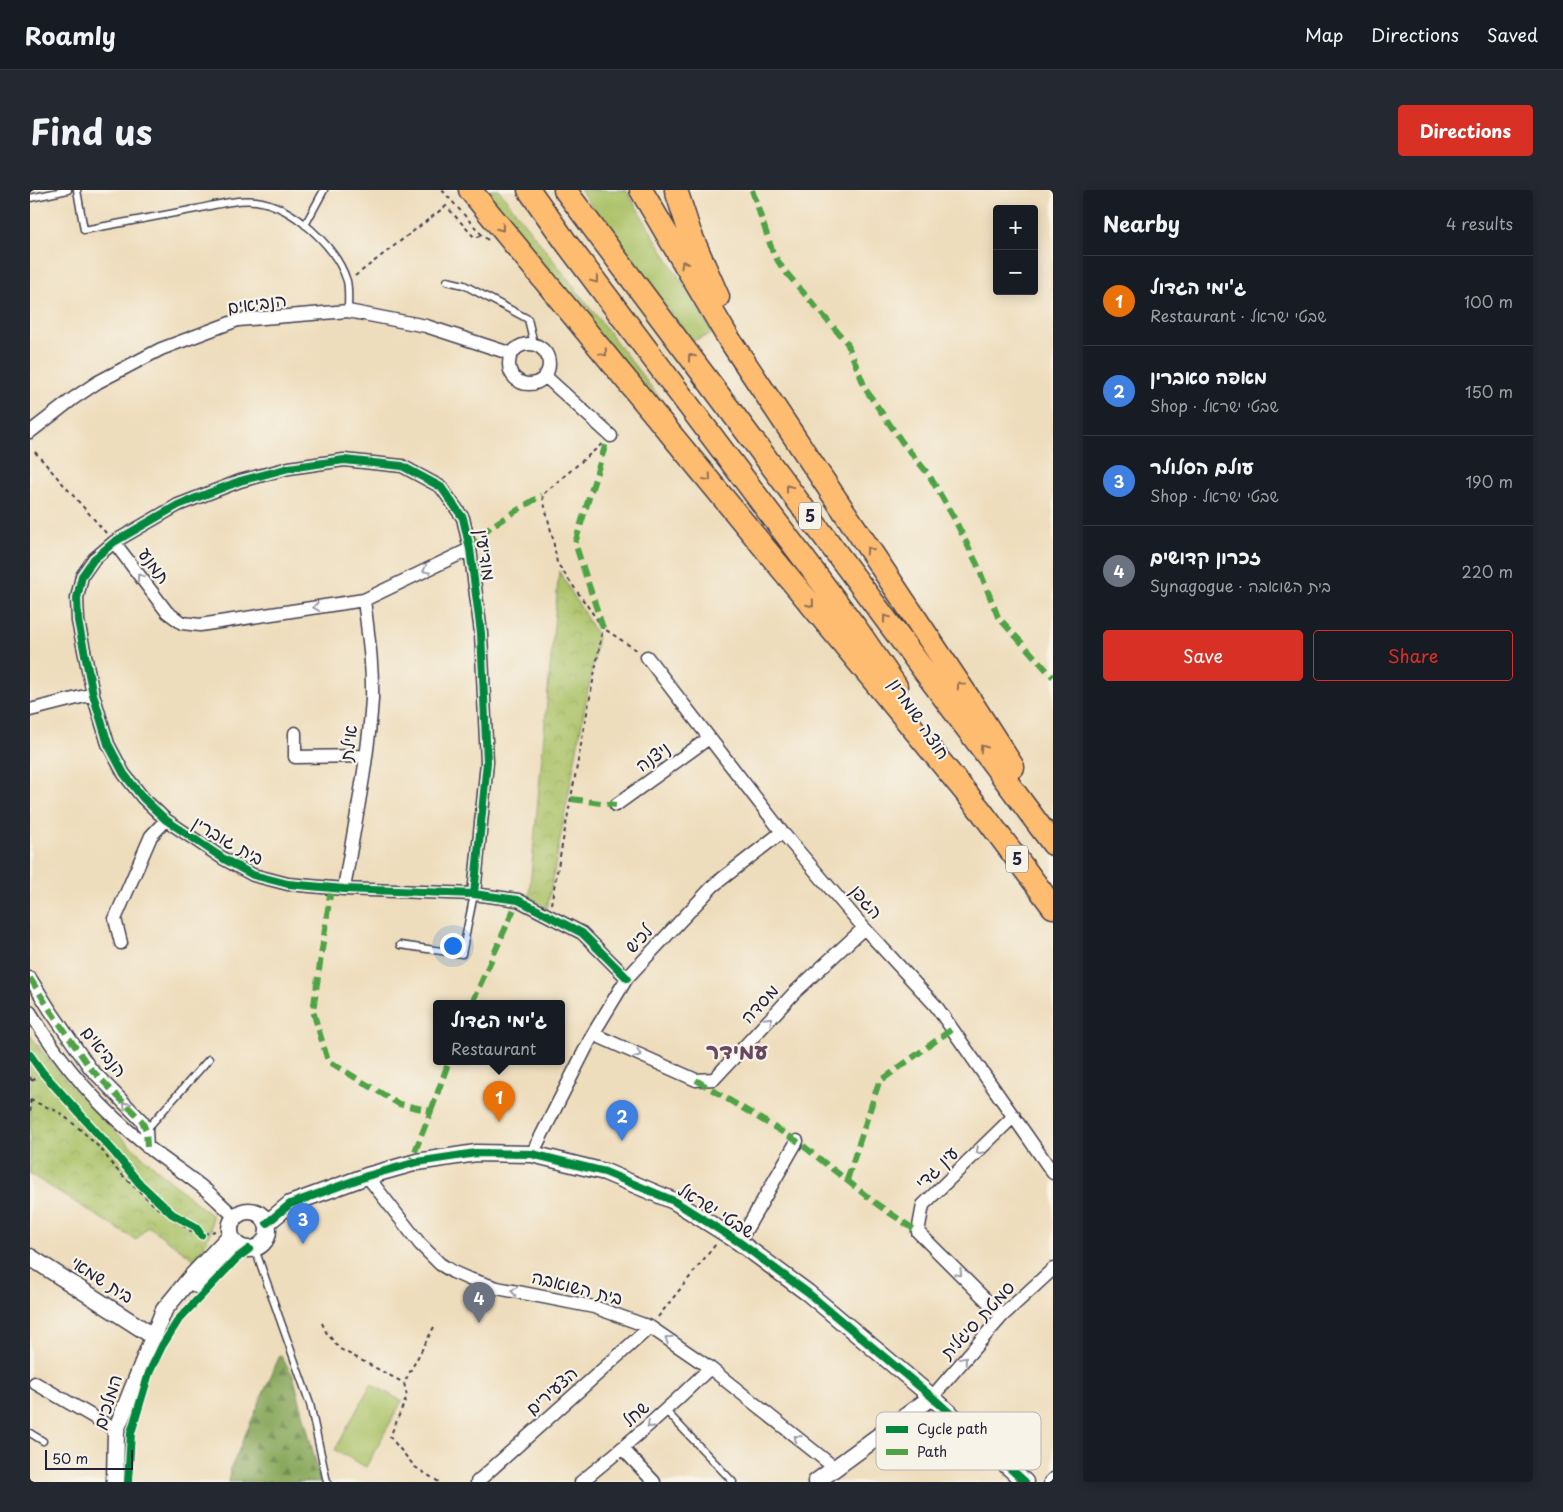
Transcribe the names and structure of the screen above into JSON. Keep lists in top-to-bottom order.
{
  "streets": {
    "highway": ["5", "חוצה שומרון"],
    "street": [
      "הנביאים",
      "מודיעין",
      "תמנע",
      "אילת",
      "ניצנה",
      "בית גוברין",
      "הגפן",
      "לכיש",
      "מסדה",
      "עין גדי",
      "שבטי ישראל",
      "בית שמאי",
      "בית השואבה",
      "סמטת סיגלית",
      "הצעירים",
      "המלכים",
      "שחל"
    ]
  },
  "crossings": [
    ["הנביאים", "שבטי ישראל"],
    ["הנביאים", "המלכים"],
    ["5", "חוצה שומרון"],
    ["מודיעין", "תמנע"],
    ["מודיעין", "בית גוברין"],
    ["תמנע", "אילת"],
    ["תמנע", "בית גוברין"],
    ["אילת", "בית גוברין"],
    ["ניצנה", "הגפן"],
    ["בית גוברין", "לכיש"],
    ["הגפן", "לכיש"],
    ["הגפן", "מסדה"],
    ["הגפן", "עין גדי"],
    ["לכיש", "מסדה"],
    ["לכיש", "שבטי ישראל"],
    ["עין גדי", "סמטת סיגלית"],
    ["שבטי ישראל", "בית השואבה"],
    ["שבטי ישראל", "סמטת סיגלית"],
    ["שבטי ישראל", "המלכים"],
    ["בית שמאי", "המלכים"],
    ["בית השואבה", "הצעירים"],
    ["בית השואבה", "שחל"]
  ],
  "one_way": [
    "תמנע",
    "מסדה",
    "בית השואבה",
    "סמטת סיגלית"
  ],
  "districts": ["עמידר"],
  "legend": ["Cycle path", "Path"],
  "scale_bar": "50 m",
  "page": {
    "header": "Roamly",
    "nav": ["Map", "Directions", "Saved"],
    "title": "Find us",
    "buttons": [
      "Directions",
      ["Save", "Share"]
    ],
    "heading": ["Nearby", "4 results"],
    "map_buttons": ["+", "−"],
    "list": [
      {
        "mark": "1",
        "name": "ג'ימי הגדול",
        "note": "Restaurant · שבטי ישראל",
        "value": "100 m"
      },
      {
        "mark": "2",
        "name": "מאפה סאברין",
        "note": "Shop · שבטי ישראל",
        "value": "150 m"
      },
      {
        "mark": "3",
        "name": "עולם הסלולר",
        "note": "Shop · שבטי ישראל",
        "value": "190 m"
      },
      {
        "mark": "4",
        "name": "זכרון קדושים",
        "note": "Synagogue · בית השואבה",
        "value": "220 m"
      }
    ],
    "popup": ["ג'ימי הגדול", "Restaurant"],
    "pins": [
      "1",
      "2",
      "3",
      "4"
    ],
    "scale": "50 m"
  }
}
